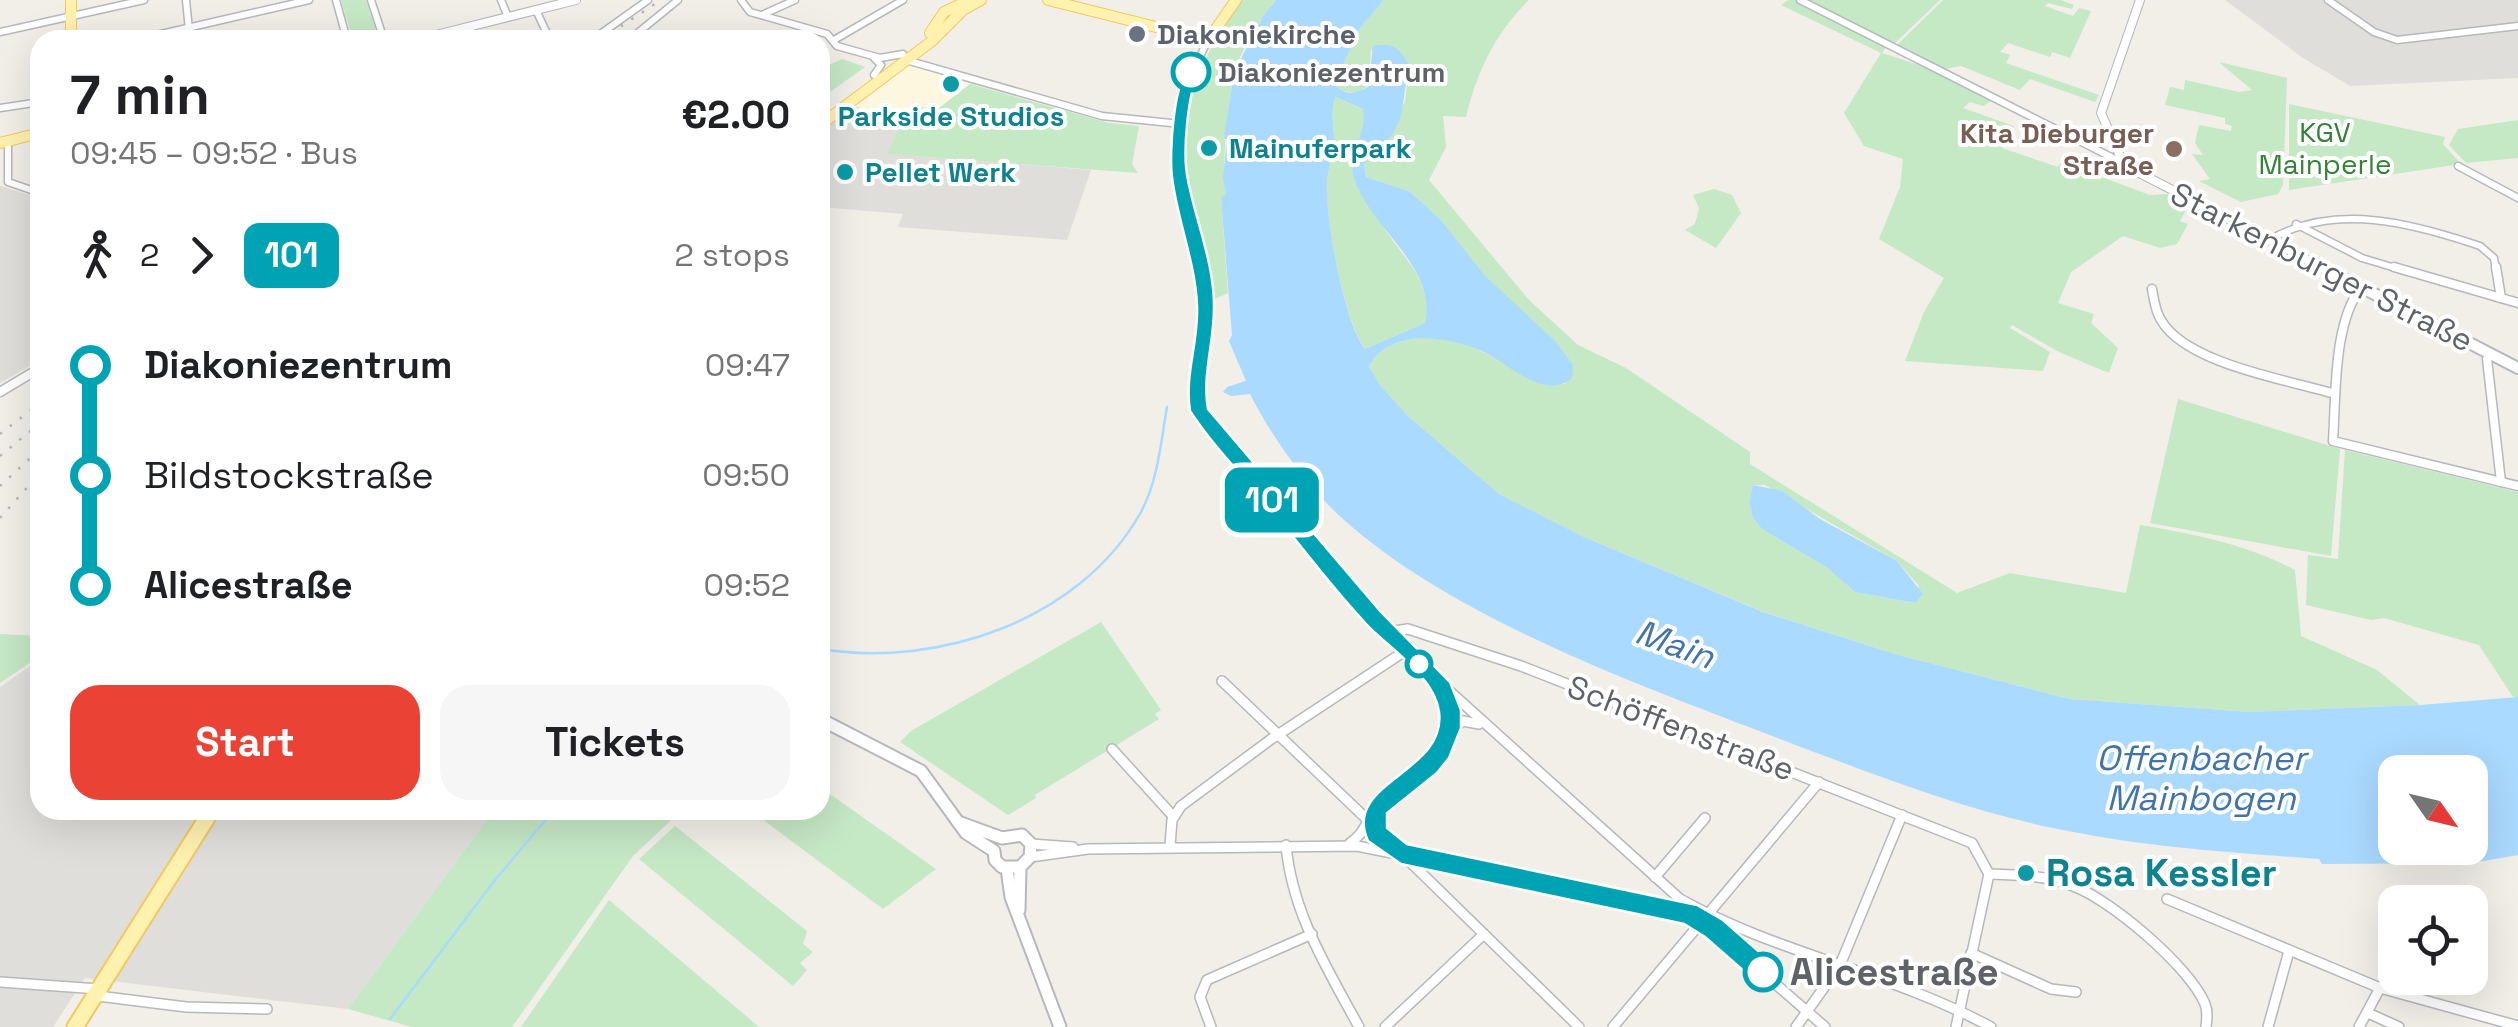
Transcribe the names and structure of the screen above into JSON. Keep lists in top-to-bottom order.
{
  "streets": {
    "street": ["Starkenburger Straße", "Schöffenstraße"]
  },
  "water": ["Main", "Offenbacher Mainbogen"],
  "parks": ["KGV Mainperle"],
  "places": [
    "Diakoniekirche",
    "Diakoniezentrum",
    "Parkside Studios",
    "Mainuferpark",
    "Kita Dieburger Straße",
    "Pellet Werk",
    "Rosa Kessler",
    "Alicestraße"
  ],
  "lines": ["bus line 101"],
  "north": "bottom right",
  "page": {
    "on_map": "101",
    "heading": ["7 min", "09:45 – 09:52 · Bus", "€2.00"],
    "legs": ["2", "101", "2 stops"],
    "list": [
      {
        "name": "Diakoniezentrum",
        "value": "09:47"
      },
      {
        "name": "Bildstockstraße",
        "value": "09:50"
      },
      {
        "name": "Alicestraße",
        "value": "09:52"
      }
    ],
    "buttons": ["Start", "Tickets"]
  }
}
